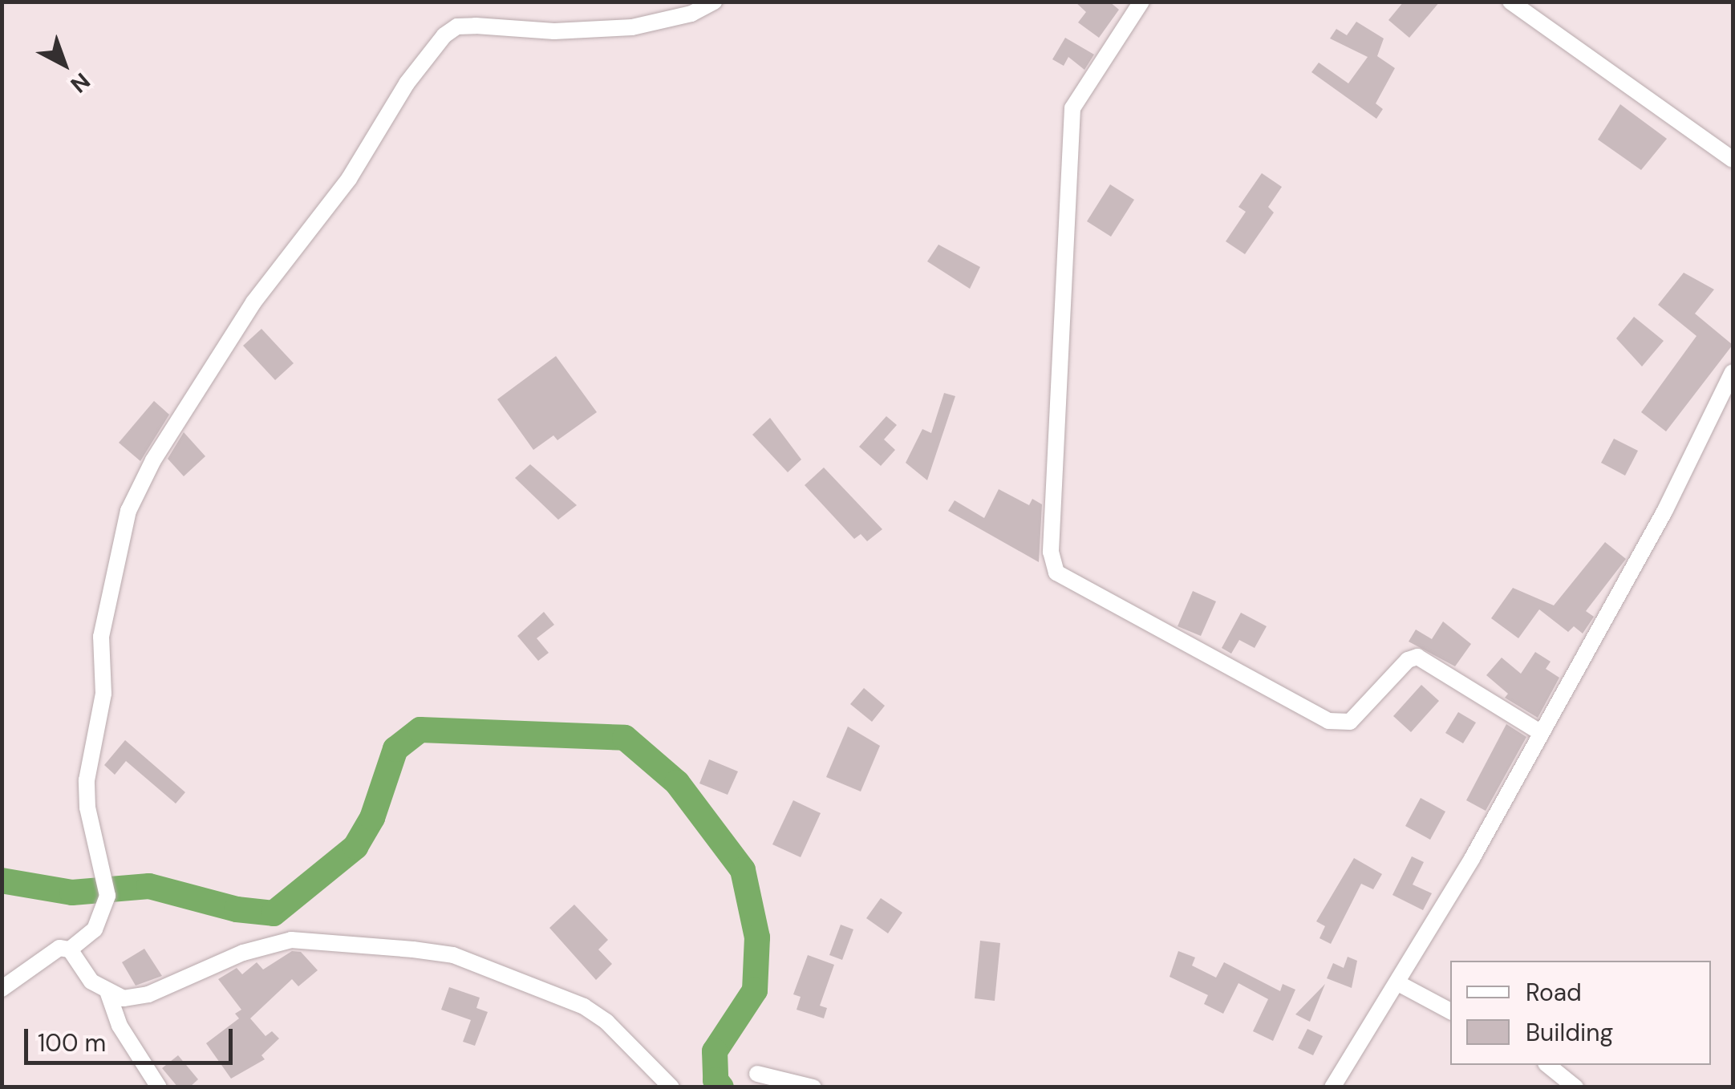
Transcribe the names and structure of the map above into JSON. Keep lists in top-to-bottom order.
{
  "legend": ["Road", "Building"],
  "scale_bar": "100 m",
  "north": "bottom right"
}
